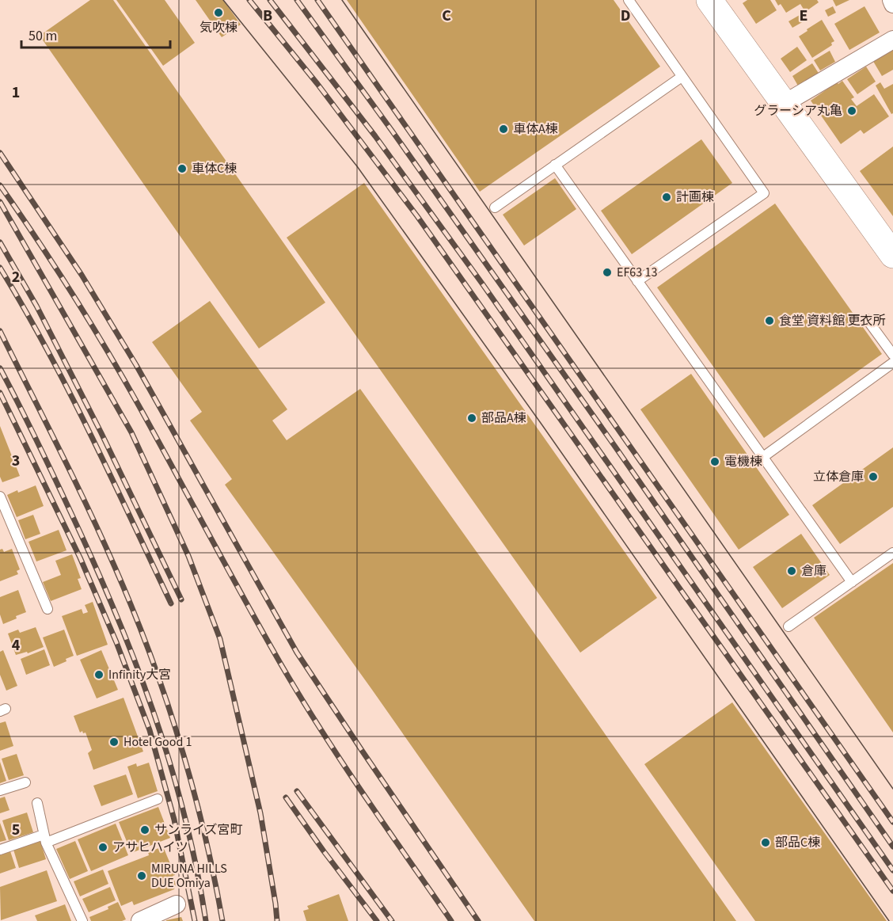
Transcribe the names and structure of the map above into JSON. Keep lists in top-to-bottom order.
{
  "places": [
    "気吹棟",
    "グラーシア丸亀",
    "車体A棟",
    "車体C棟",
    "計画棟",
    "EF63 13",
    "食堂 資料館 更衣所",
    "部品A棟",
    "電機棟",
    "立体倉庫",
    "倉庫",
    "Infinity大宮",
    "Hotel Good 1",
    "サンライズ宮町",
    "部品C棟",
    "アサヒハイツ",
    "MIRUNA HILLS DUE Omiya"
  ],
  "scale_bar": "50 m",
  "grid": {
    "columns": [
      "B",
      "C",
      "D",
      "E"
    ],
    "rows": [
      "1",
      "2",
      "3",
      "4",
      "5"
    ]
  }
}
